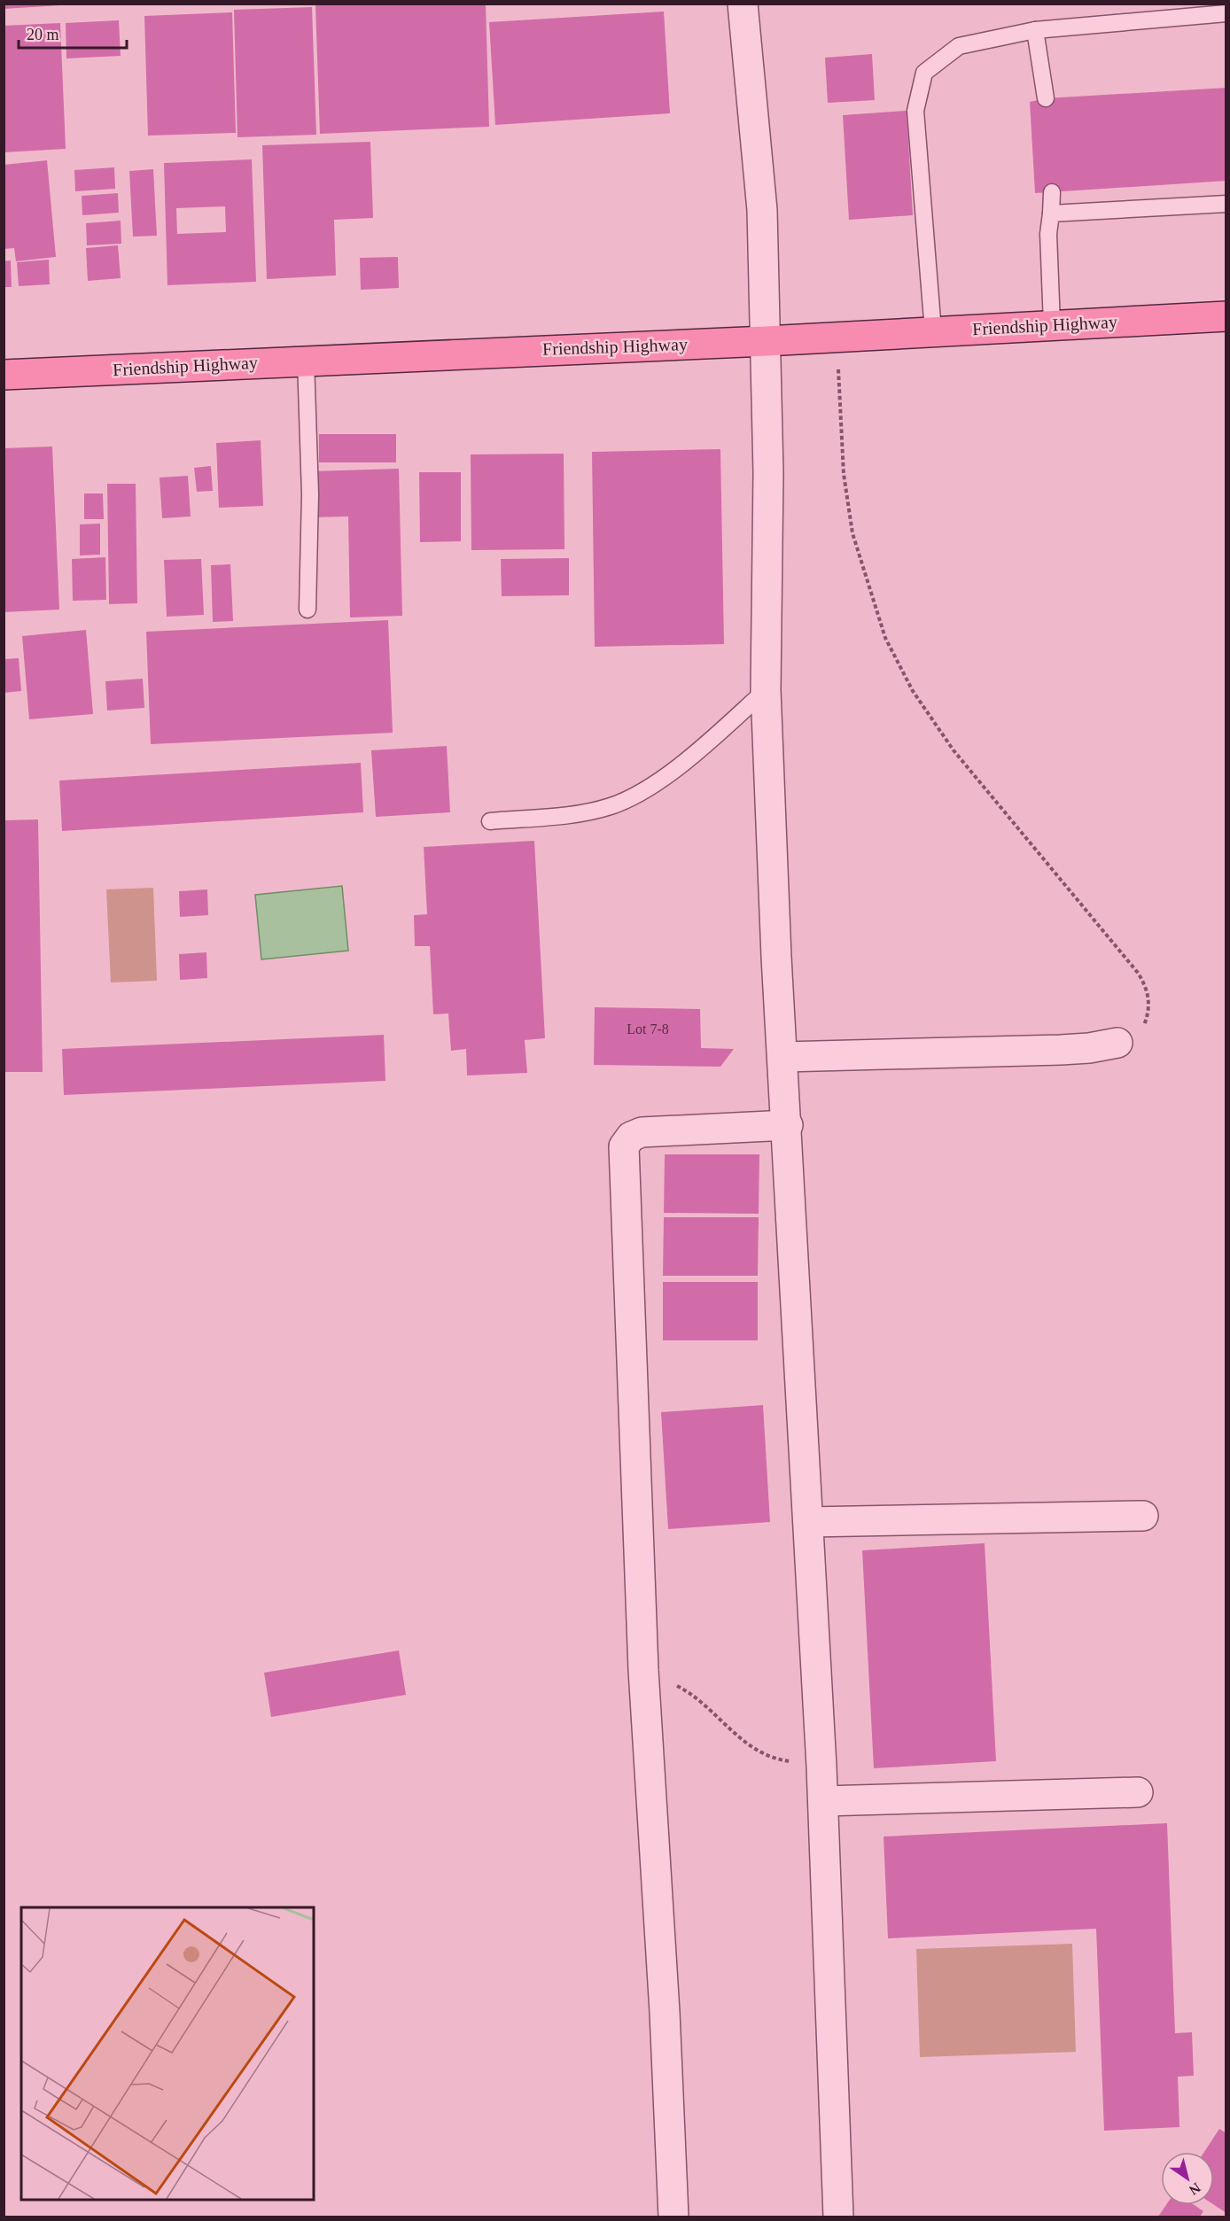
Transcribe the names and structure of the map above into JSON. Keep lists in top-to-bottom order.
{
  "streets": {
    "main road": ["Friendship Highway"]
  },
  "house_numbers": ["Lot 7-8"],
  "scale_bar": "20 m",
  "north": "bottom right"
}
